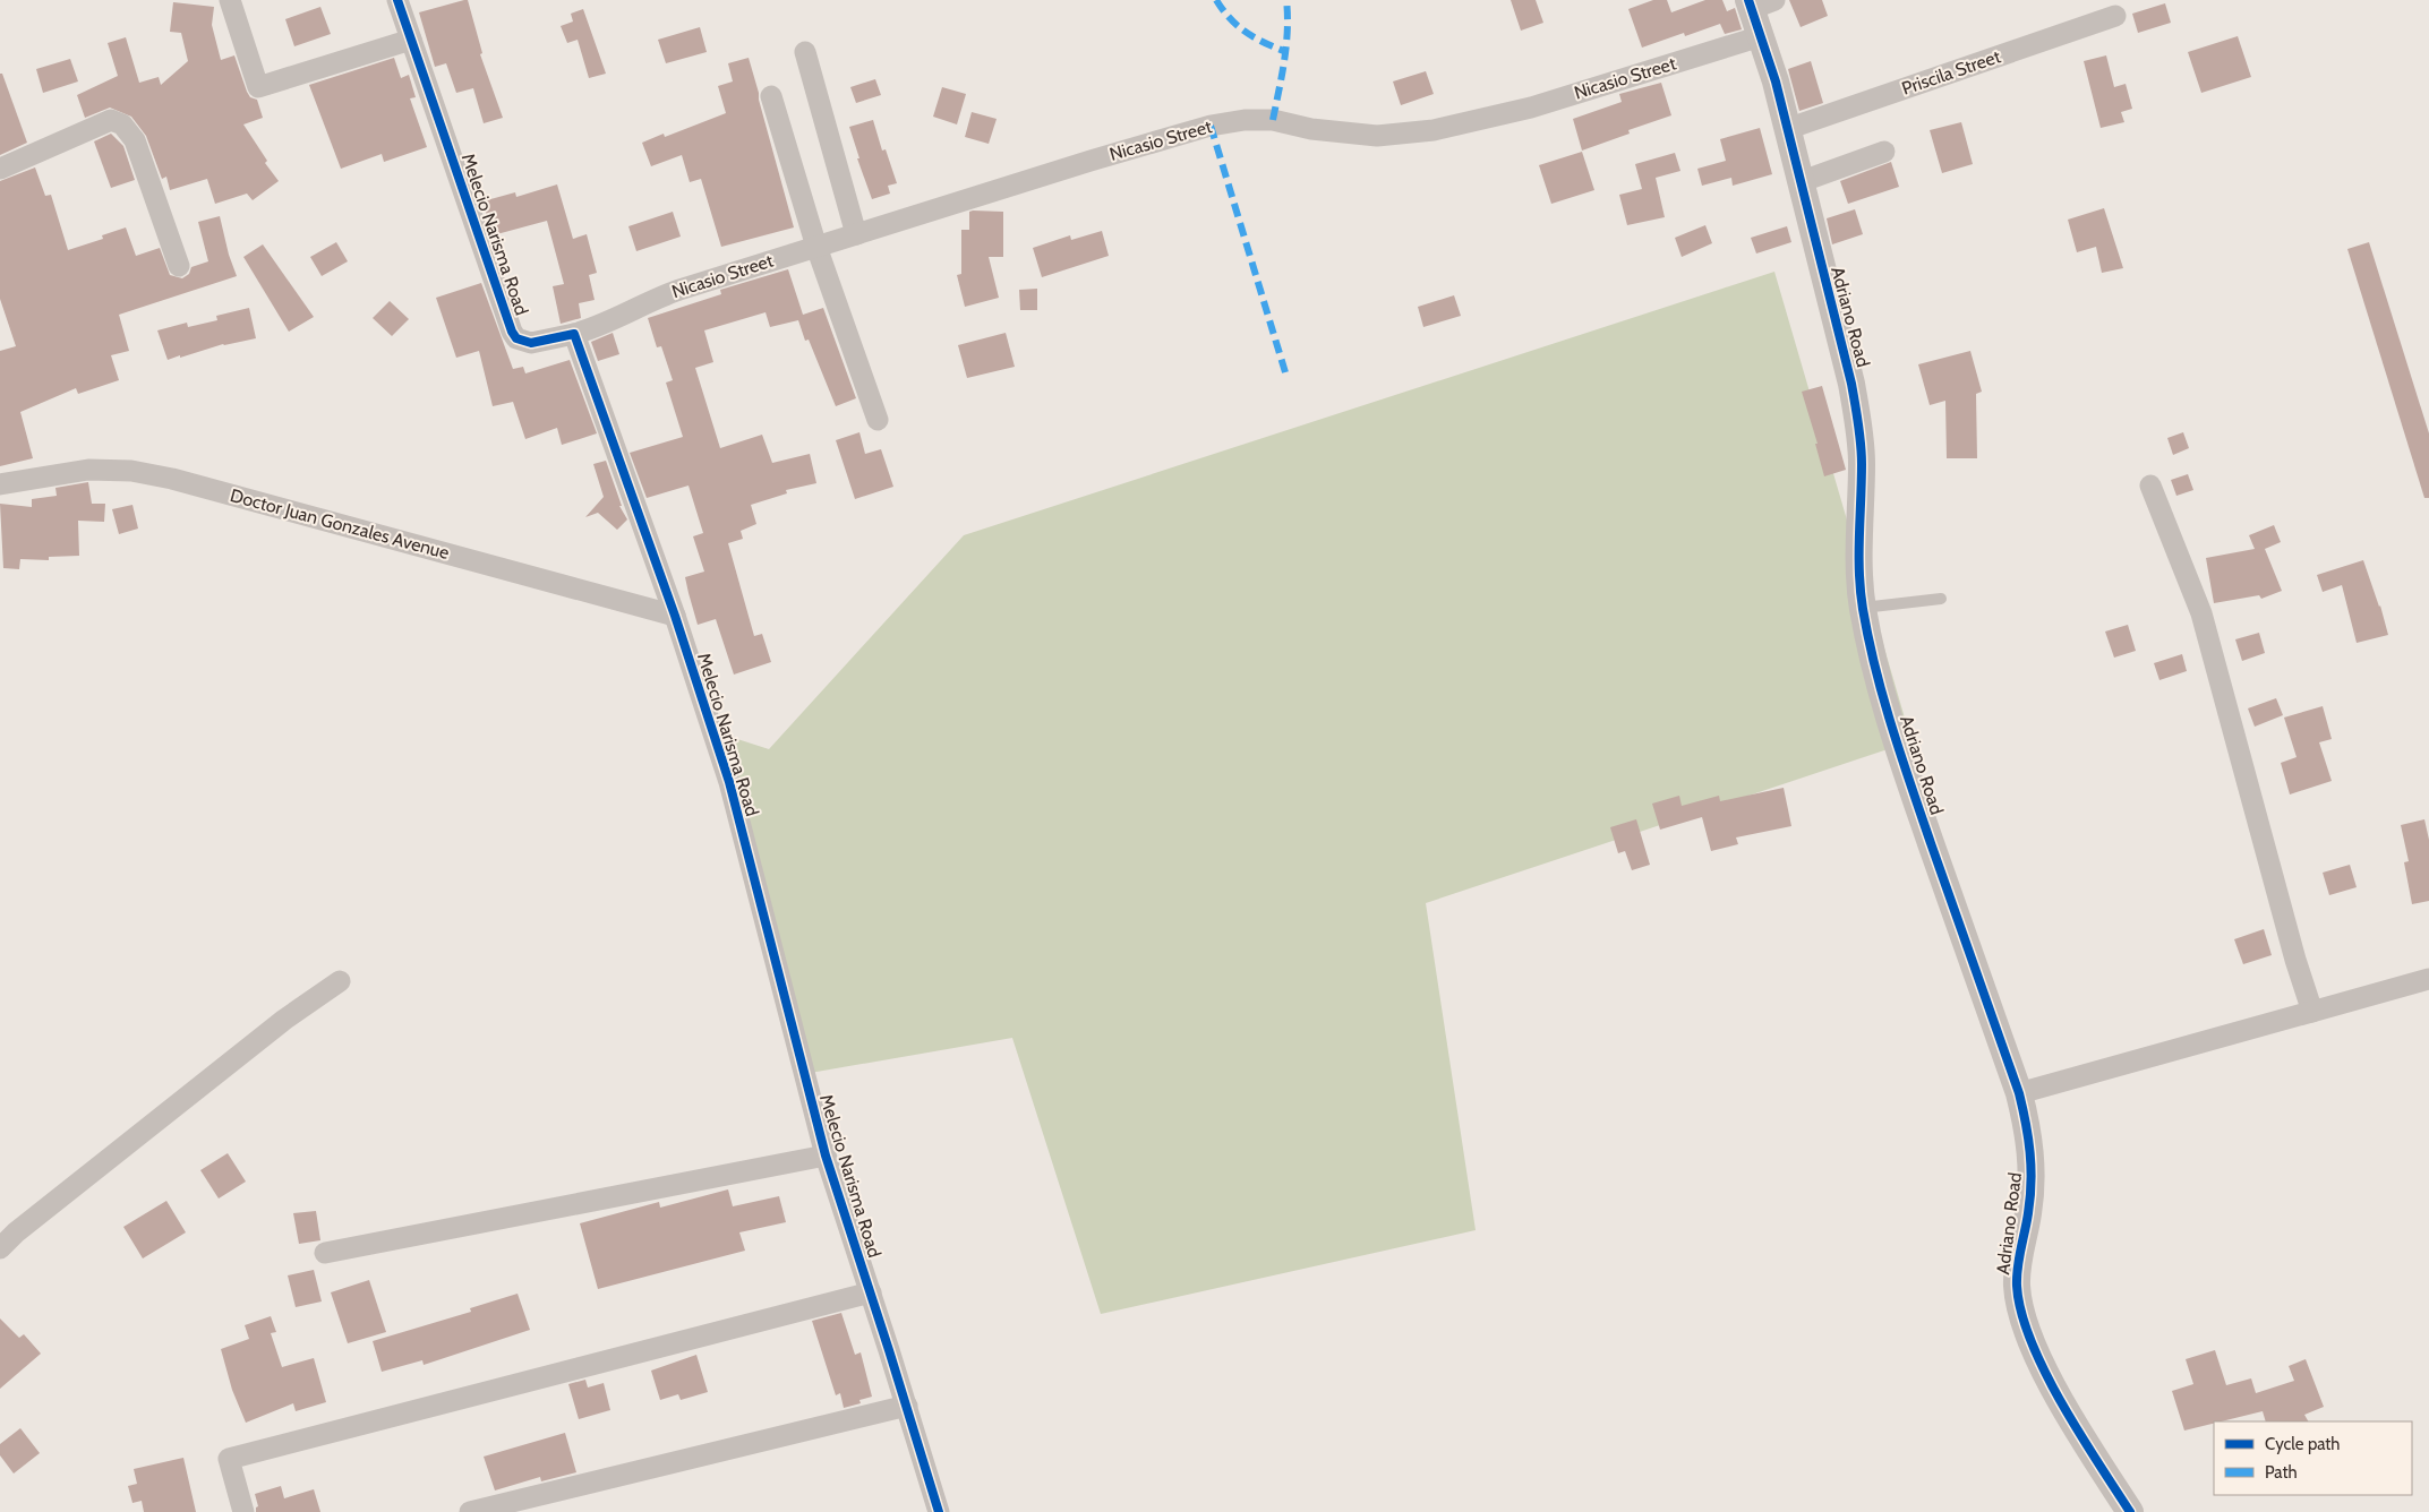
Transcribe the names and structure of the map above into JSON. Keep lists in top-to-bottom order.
{
  "streets": {
    "street": [
      "Priscila Street",
      "Nicasio Street",
      "Melecio Narisma Road",
      "Adriano Road",
      "Doctor Juan Gonzales Avenue"
    ]
  },
  "crossings": [
    ["Priscila Street", "Adriano Road"],
    ["Nicasio Street", "Melecio Narisma Road"],
    ["Nicasio Street", "Adriano Road"],
    ["Melecio Narisma Road", "Doctor Juan Gonzales Avenue"]
  ],
  "legend": ["Cycle path", "Path"]
}
